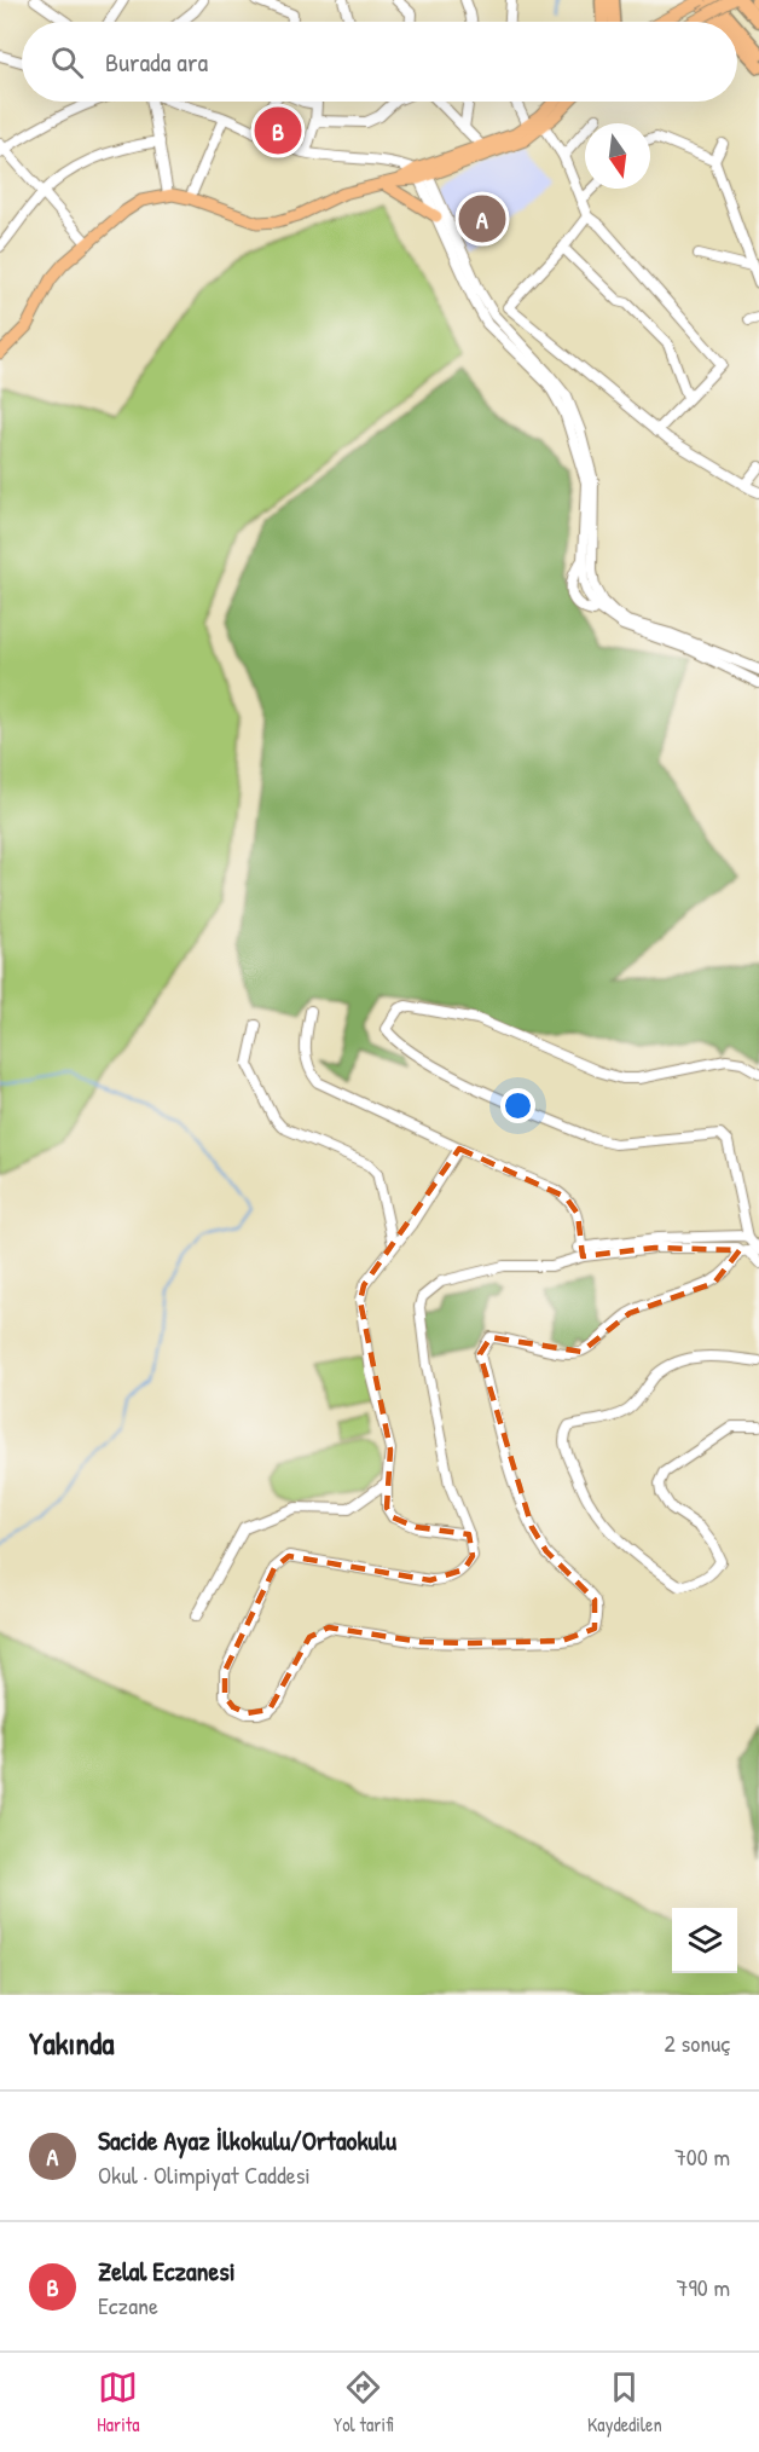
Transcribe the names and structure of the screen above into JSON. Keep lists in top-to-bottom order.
{
  "north": "bottom",
  "page": {
    "search": "Burada ara",
    "pins": ["B", "A"],
    "heading": ["Yakında", "2 sonuç"],
    "list": [
      {
        "mark": "A",
        "name": "Sacide Ayaz İlkokulu/Ortaokulu",
        "note": "Okul · Olimpiyat Caddesi",
        "value": "700 m"
      },
      {
        "mark": "B",
        "name": "Zelal Eczanesi",
        "note": "Eczane",
        "value": "790 m"
      }
    ],
    "nav": ["Harita", "Yol tarifi", "Kaydedilen"]
  }
}
